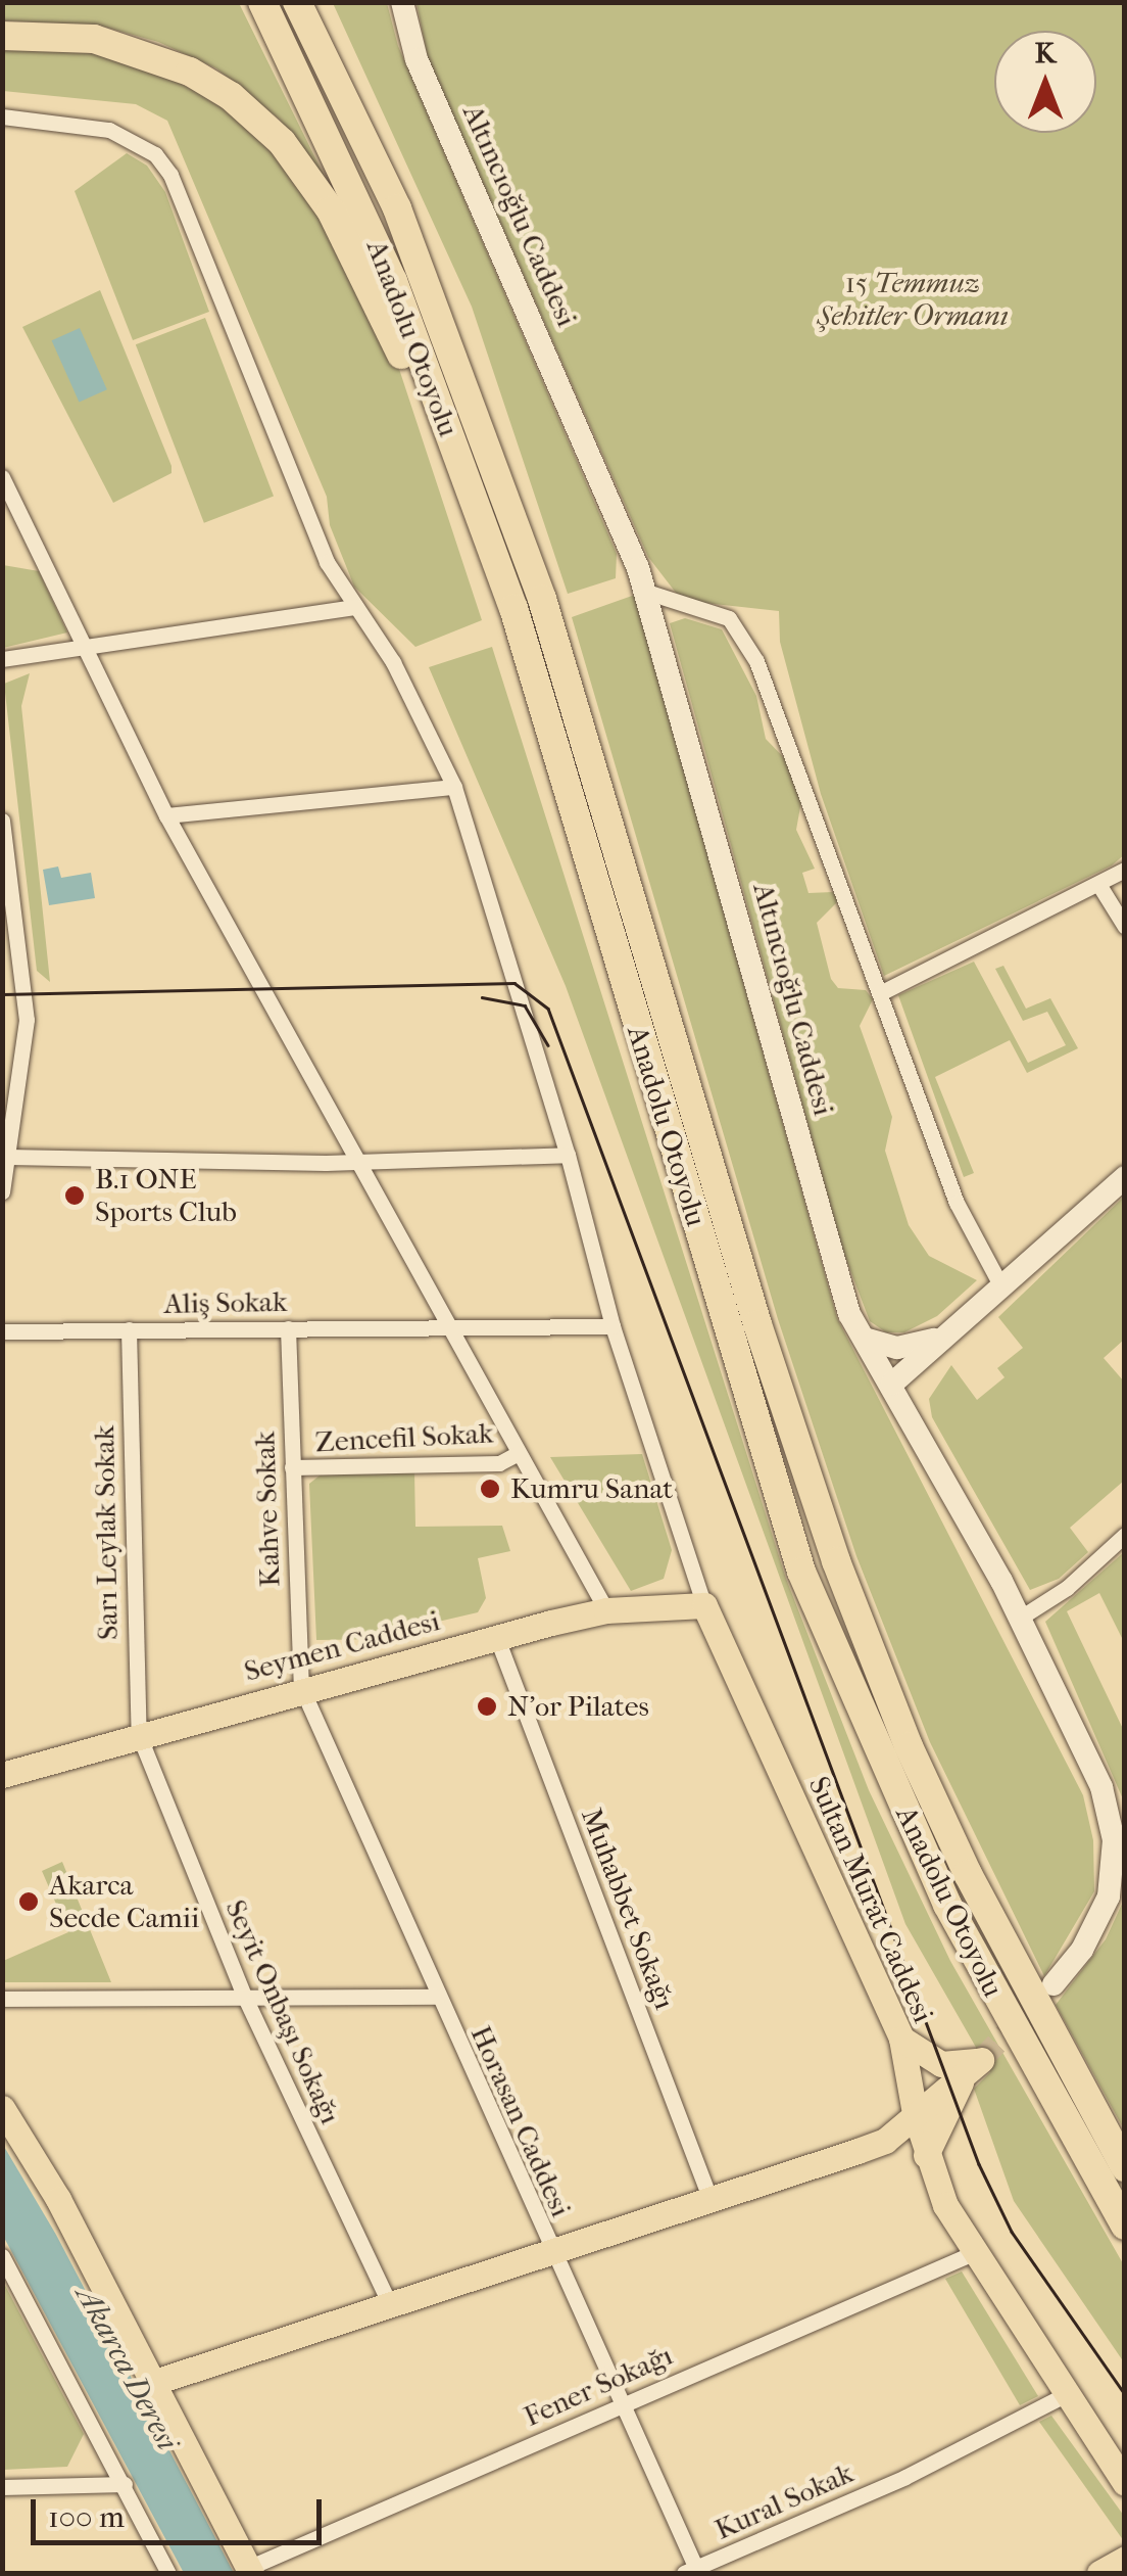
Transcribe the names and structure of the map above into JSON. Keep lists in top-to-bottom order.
{
  "streets": {
    "highway": ["Anadolu Otoyolu"],
    "main road": ["Seymen Caddesi", "Sultan Murat Caddesi"],
    "street": [
      "Altıncıoğlu Caddesi",
      "Aliş Sokak",
      "Zencefil Sokak",
      "Kahve Sokak",
      "Sarı Leylak Sokak",
      "Muhabbet Sokağı",
      "Seyit Onbaşı Sokağı",
      "Horasan Caddesi",
      "Fener Sokağı",
      "Kural Sokak"
    ]
  },
  "crossings": [
    ["Aliş Sokak", "Kahve Sokak"],
    ["Aliş Sokak", "Sarı Leylak Sokak"],
    ["Zencefil Sokak", "Kahve Sokak"],
    ["Kahve Sokak", "Seymen Caddesi"],
    ["Kahve Sokak", "Horasan Caddesi"],
    ["Sarı Leylak Sokak", "Seymen Caddesi"],
    ["Sarı Leylak Sokak", "Seyit Onbaşı Sokağı"],
    ["Seymen Caddesi", "Sultan Murat Caddesi"],
    ["Seymen Caddesi", "Muhabbet Sokağı"],
    ["Seymen Caddesi", "Seyit Onbaşı Sokağı"],
    ["Seymen Caddesi", "Horasan Caddesi"],
    ["Sultan Murat Caddesi", "Fener Sokağı"],
    ["Sultan Murat Caddesi", "Kural Sokak"],
    ["Horasan Caddesi", "Fener Sokağı"],
    ["Horasan Caddesi", "Kural Sokak"]
  ],
  "water": ["Akarca Deresi"],
  "parks": ["15 Temmuz Şehitler Ormanı"],
  "places": [
    "B.1 ONE Sports Club",
    "Kumru Sanat",
    "N'or Pilates",
    "Akarca Secde Camii"
  ],
  "scale_bar": "100 m",
  "north": "top"
}
